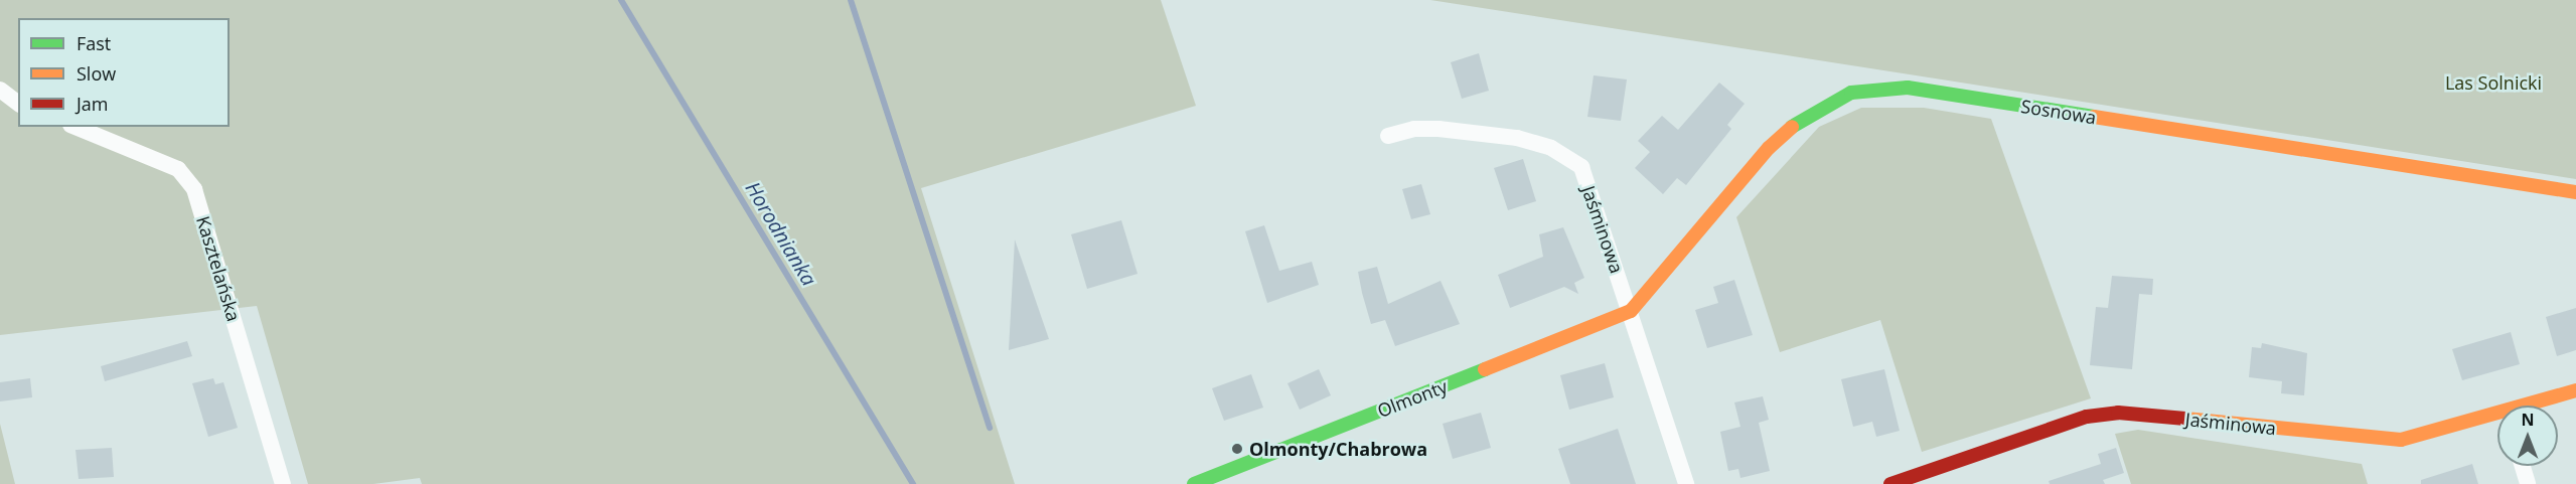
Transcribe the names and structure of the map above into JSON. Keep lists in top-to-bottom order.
{
  "streets": {
    "street": [
      "Sosnowa",
      "Jaśminowa",
      "Kasztelańska",
      "Olmonty"
    ]
  },
  "crossings": [
    ["Sosnowa", "Jaśminowa"],
    ["Sosnowa", "Olmonty"],
    ["Jaśminowa", "Olmonty"]
  ],
  "water": ["Horodnianka"],
  "parks": ["Las Solnicki"],
  "places": ["Olmonty/Chabrowa"],
  "legend": ["Fast", "Slow", "Jam"],
  "north": "top"
}
